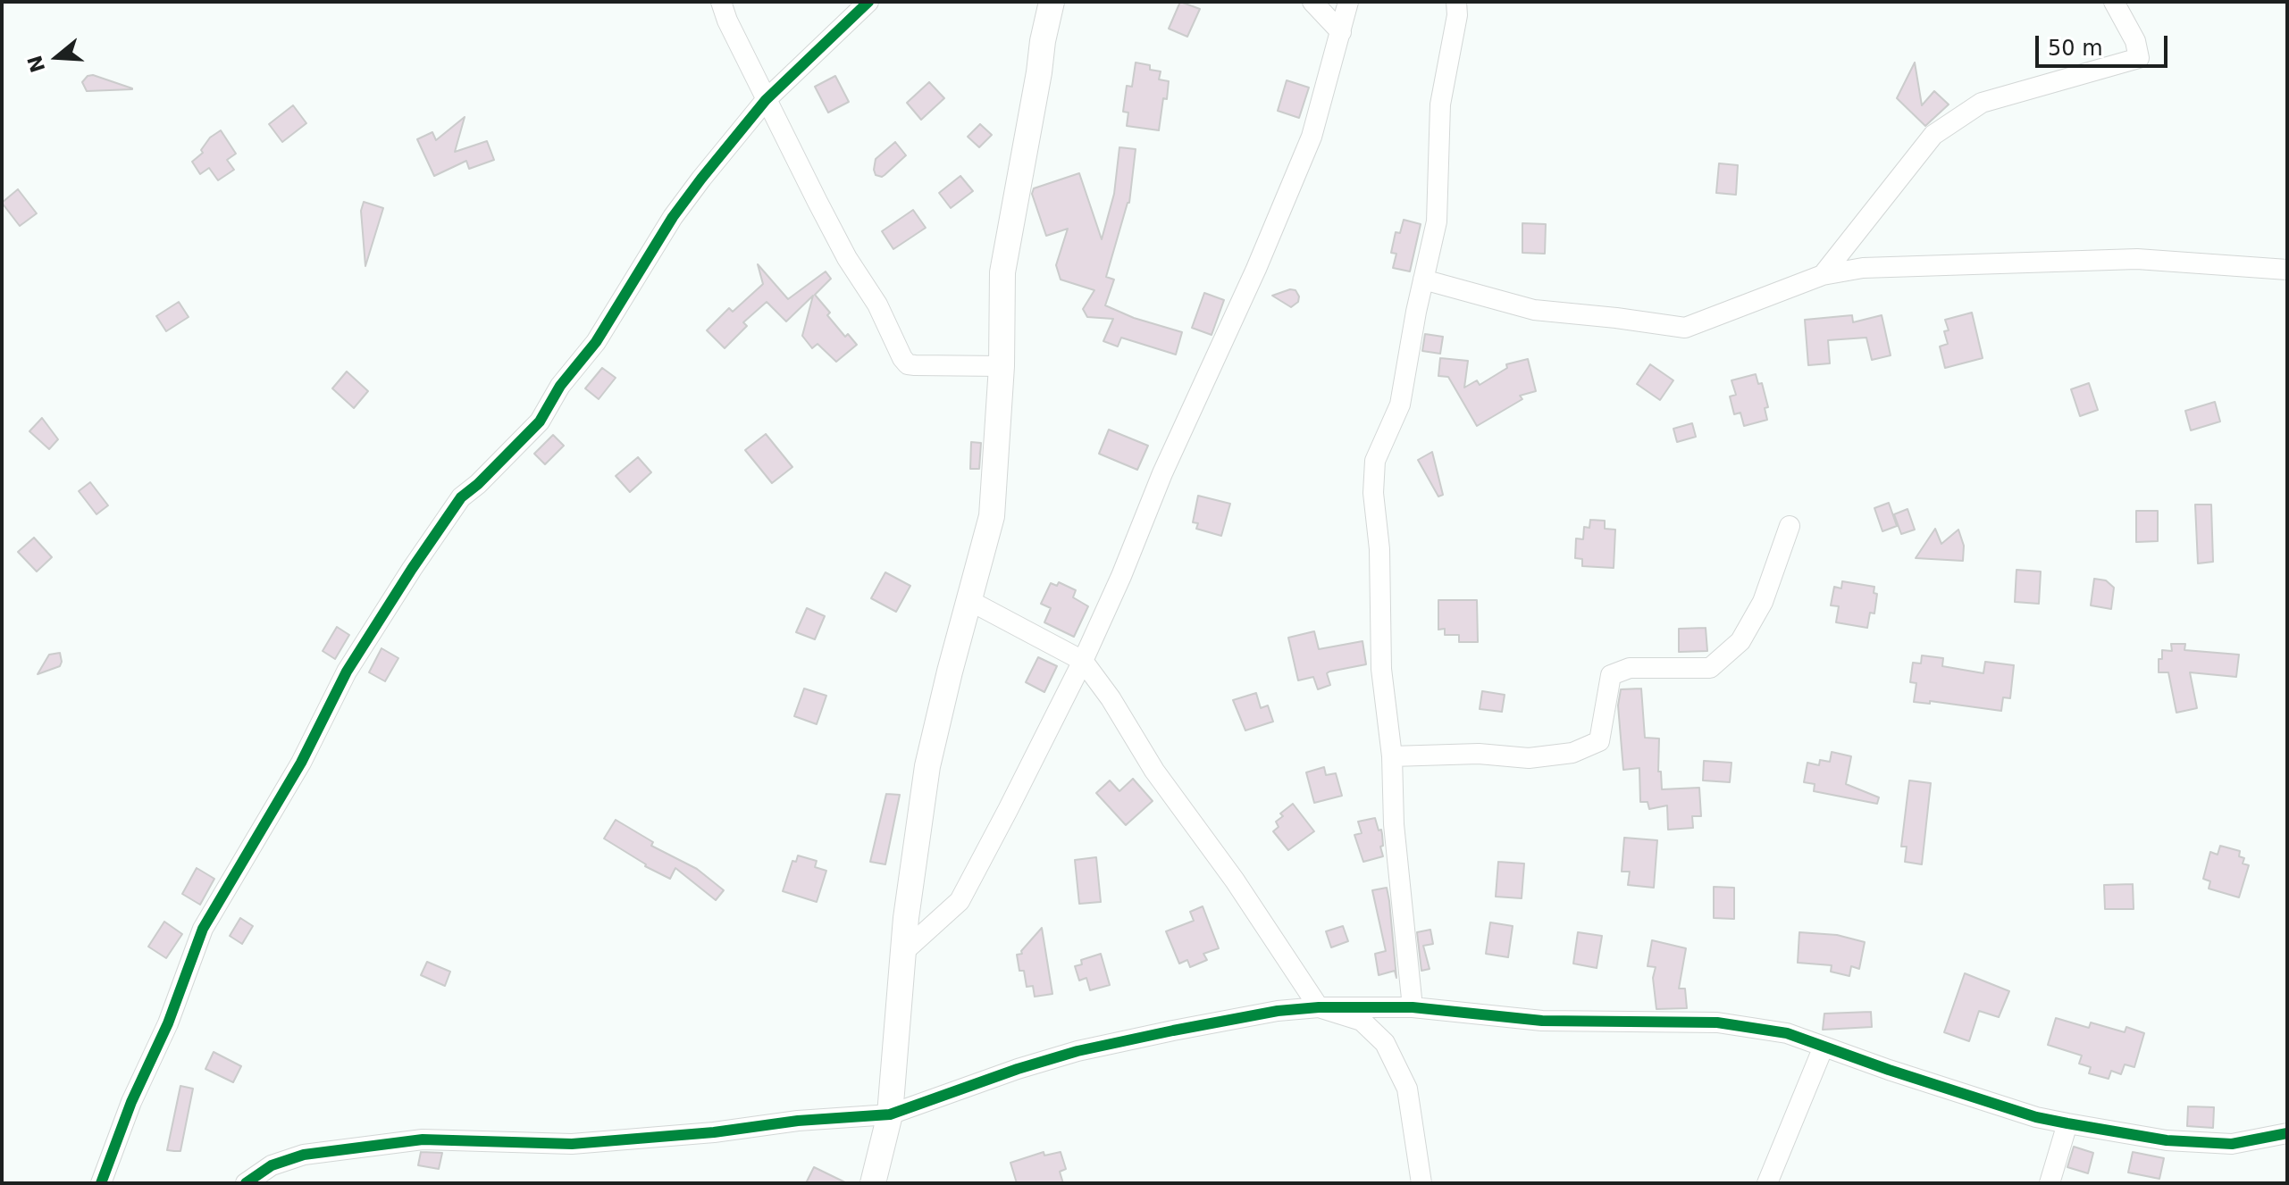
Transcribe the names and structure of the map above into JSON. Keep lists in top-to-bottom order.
{
  "scale_bar": "50 m",
  "north": "left"
}
